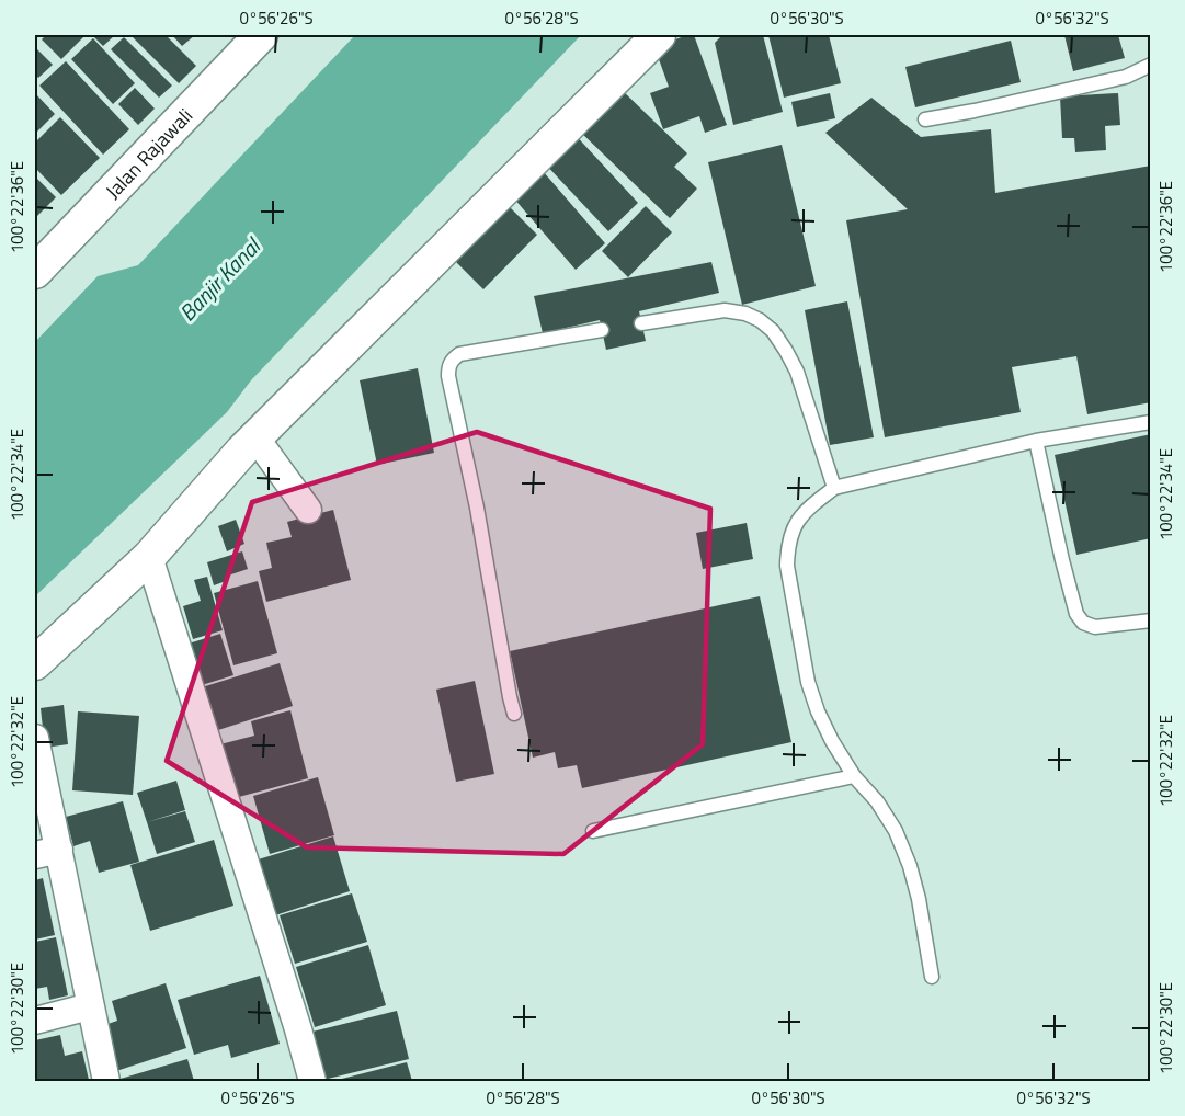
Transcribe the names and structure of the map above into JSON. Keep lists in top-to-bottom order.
{
  "streets": {
    "street": ["Jalan Rajawali"]
  },
  "water": ["Banjir Kanal"],
  "coordinates": [
    "0°56'26\"S",
    "0°56'28\"S",
    "0°56'30\"S",
    "0°56'32\"S",
    "100°22'36\"E",
    "100°22'34\"E",
    "100°22'32\"E",
    "100°22'30\"E"
  ]
}
